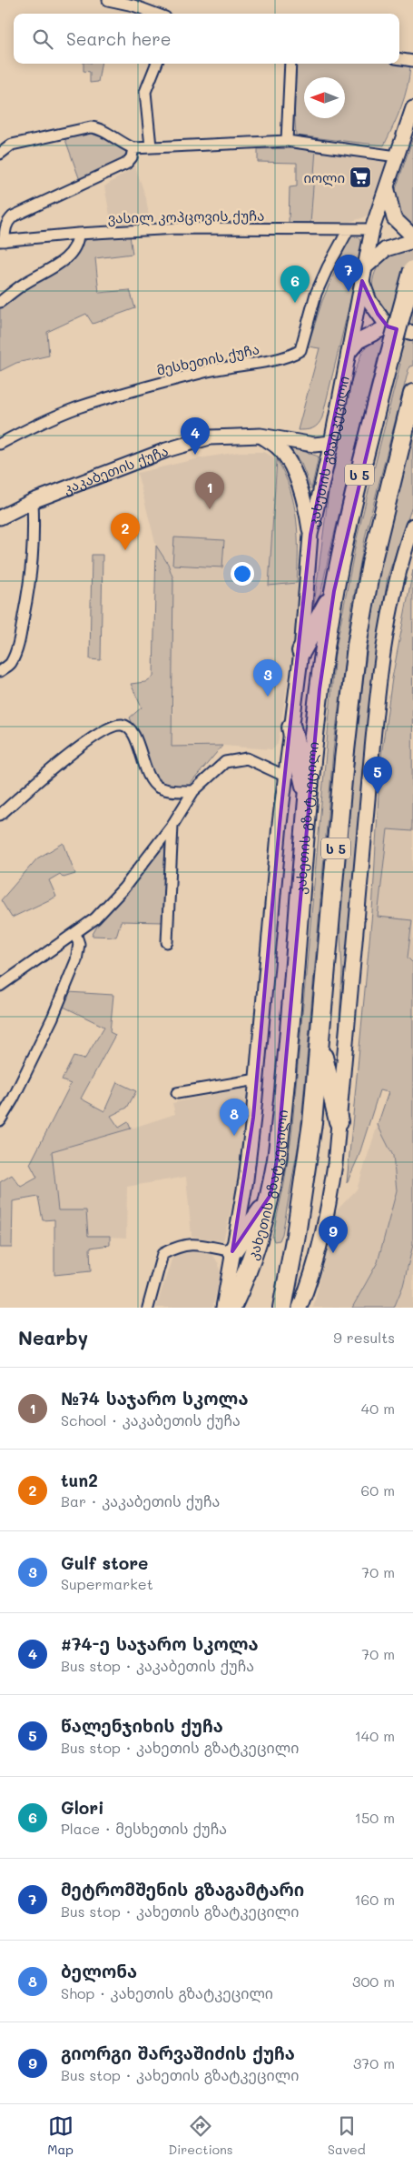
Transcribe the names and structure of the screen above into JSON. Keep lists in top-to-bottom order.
{
  "streets": {
    "highway": ["კახეთის გზატკეცილი", "ს 5"],
    "street": ["ვასილ კოპცოვის ქუჩა", "მესხეთის ქუჩა", "კაკაბეთის ქუჩა"]
  },
  "crossings": [
    ["ვასილ კოპცოვის ქუჩა", "მესხეთის ქუჩა"],
    ["ვასილ კოპცოვის ქუჩა", "კახეთის გზატკეცილი"],
    ["კახეთის გზატკეცილი", "კაკაბეთის ქუჩა"]
  ],
  "places": {
    "supermarket": ["იოლი"]
  },
  "north": "left",
  "page": {
    "search": "Search here",
    "pins": [
      "7",
      "6",
      "4",
      "1",
      "2",
      "3",
      "5",
      "8",
      "9"
    ],
    "heading": ["Nearby", "9 results"],
    "list": [
      {
        "mark": "1",
        "name": "№74 საჯარო სკოლა",
        "note": "School · კაკაბეთის ქუჩა",
        "value": "40 m"
      },
      {
        "mark": "2",
        "name": "tun2",
        "note": "Bar · კაკაბეთის ქუჩა",
        "value": "60 m"
      },
      {
        "mark": "3",
        "name": "Gulf store",
        "note": "Supermarket",
        "value": "70 m"
      },
      {
        "mark": "4",
        "name": "#74-ე საჯარო სკოლა",
        "note": "Bus stop · კაკაბეთის ქუჩა",
        "value": "70 m"
      },
      {
        "mark": "5",
        "name": "წალენჯიხის ქუჩა",
        "note": "Bus stop · კახეთის გზატკეცილი",
        "value": "140 m"
      },
      {
        "mark": "6",
        "name": "Glori",
        "note": "Place · მესხეთის ქუჩა",
        "value": "150 m"
      },
      {
        "mark": "7",
        "name": "მეტრომშენის გზაგამტარი",
        "note": "Bus stop · კახეთის გზატკეცილი",
        "value": "160 m"
      },
      {
        "mark": "8",
        "name": "ბელონა",
        "note": "Shop · კახეთის გზატკეცილი",
        "value": "300 m"
      },
      {
        "mark": "9",
        "name": "გიორგი შარვაშიძის ქუჩა",
        "note": "Bus stop · კახეთის გზატკეცილი",
        "value": "370 m"
      }
    ],
    "nav": ["Map", "Directions", "Saved"]
  }
}
